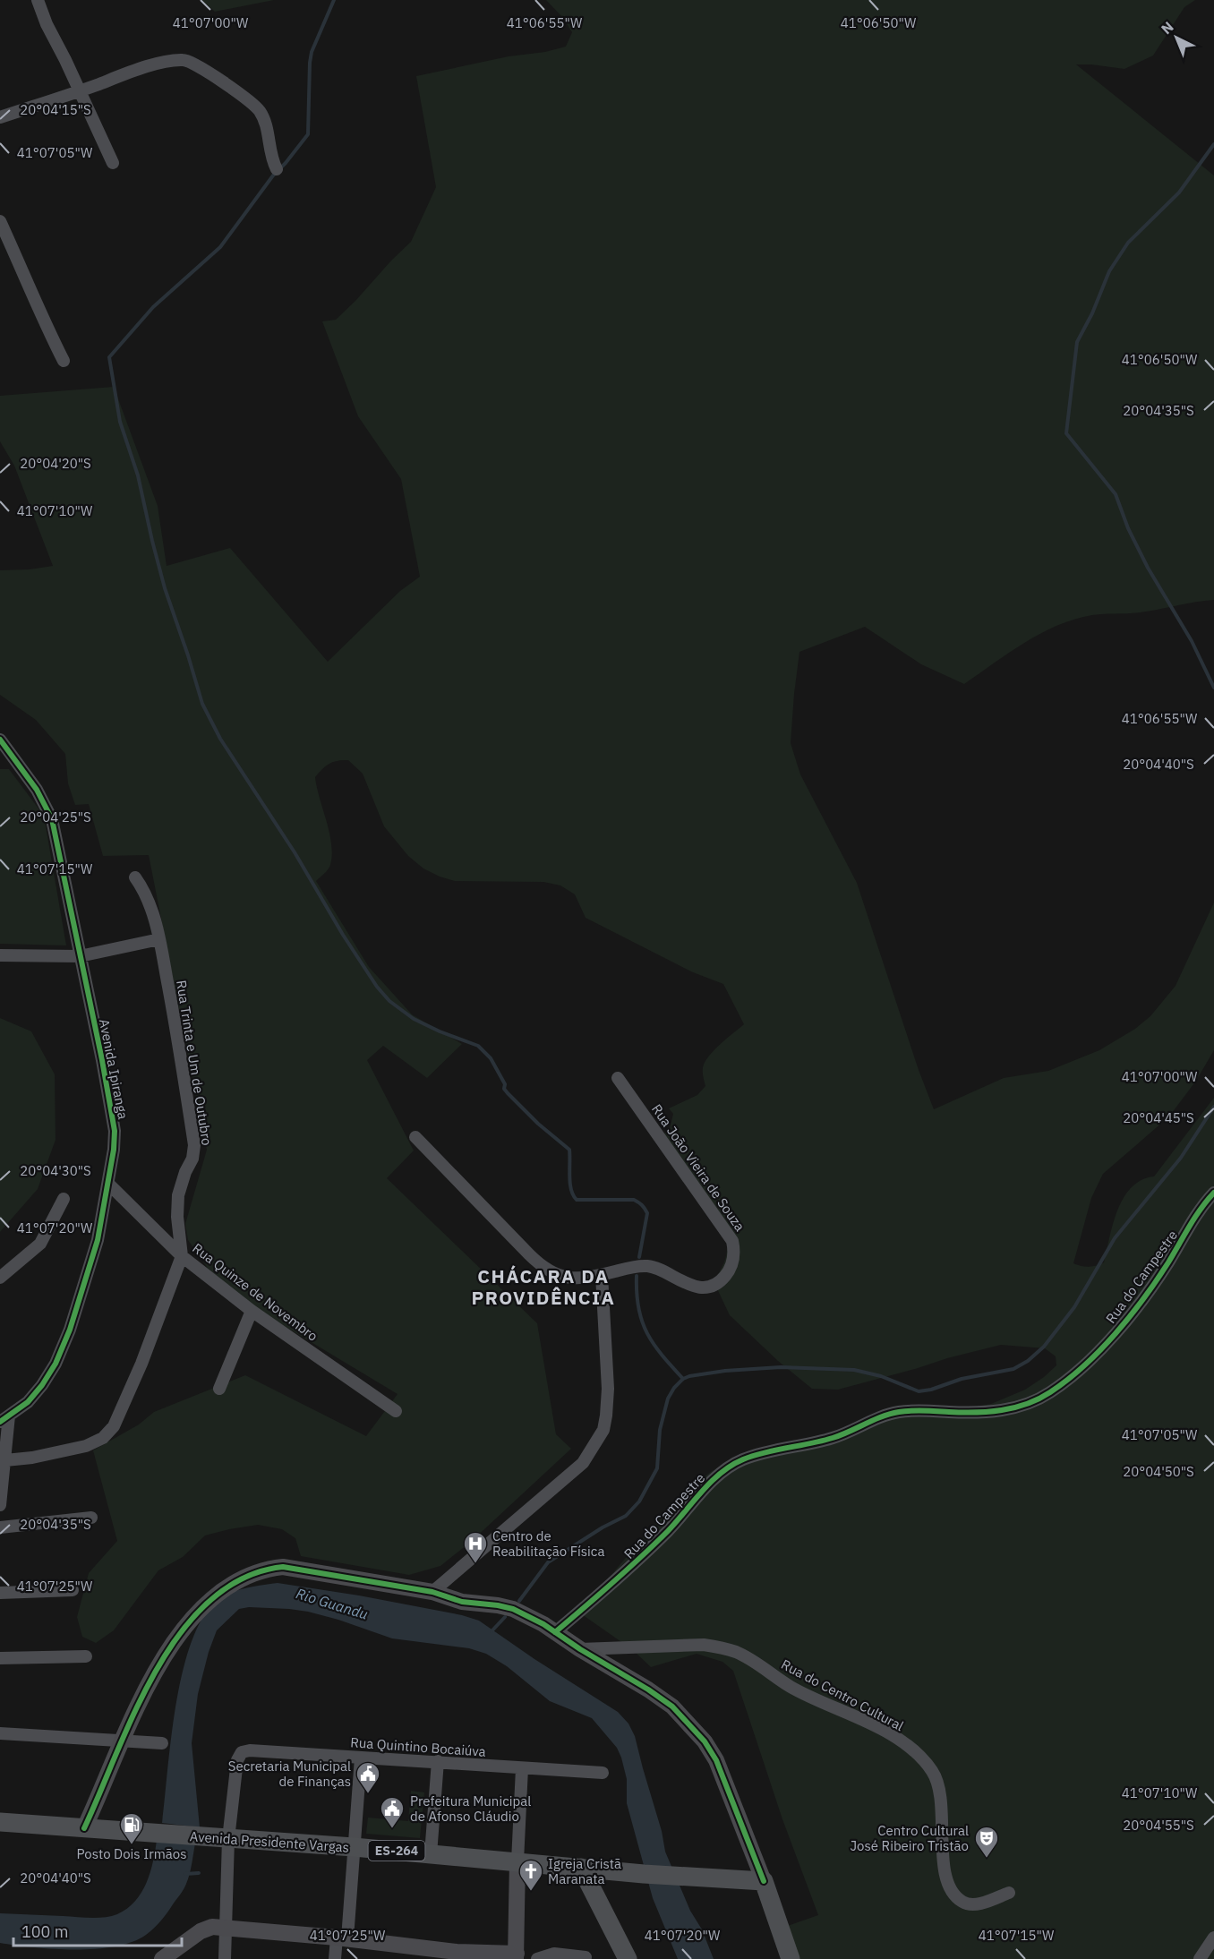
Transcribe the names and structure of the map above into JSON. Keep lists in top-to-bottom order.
{
  "streets": {
    "main road": ["Avenida Presidente Vargas", "ES-264"],
    "street": [
      "Rua Trinta e Um de Outubro",
      "Avenida Ipiranga",
      "Rua João Vieira de Souza",
      "Rua do Campestre",
      "Rua Quinze de Novembro",
      "Rua do Centro Cultural",
      "Rua Quintino Bocaiúva"
    ]
  },
  "crossings": [
    ["Rua Trinta e Um de Outubro", "Rua Quinze de Novembro"],
    ["Avenida Ipiranga", "Rua Quinze de Novembro"],
    ["Rua Quintino Bocaiúva", "Avenida Presidente Vargas"]
  ],
  "districts": ["CHÁCARA DA PROVIDÊNCIA"],
  "water": ["Rio Guandu"],
  "places": {
    "hospital": ["Centro de Reabilitação Física"],
    "public building": ["Secretaria Municipal de Finanças", "Prefeitura Municipal de Afonso Cláudio"],
    "fuel station": ["Posto Dois Irmãos"],
    "theatre": ["Centro Cultural José Ribeiro Tristão"],
    "church": ["Igreja Cristã Maranata"]
  },
  "scale_bar": "100 m",
  "north": "top left",
  "coordinates": [
    "41°06'55\"W",
    "41°07'00\"W",
    "41°06'50\"W",
    "20°04'15\"S",
    "41°07'05\"W",
    "20°04'35\"S",
    "20°04'20\"S",
    "41°07'10\"W",
    "20°04'40\"S",
    "20°04'25\"S",
    "41°07'15\"W",
    "20°04'45\"S",
    "20°04'30\"S",
    "41°07'20\"W",
    "20°04'50\"S",
    "41°07'25\"W",
    "20°04'55\"S"
  ]
}
